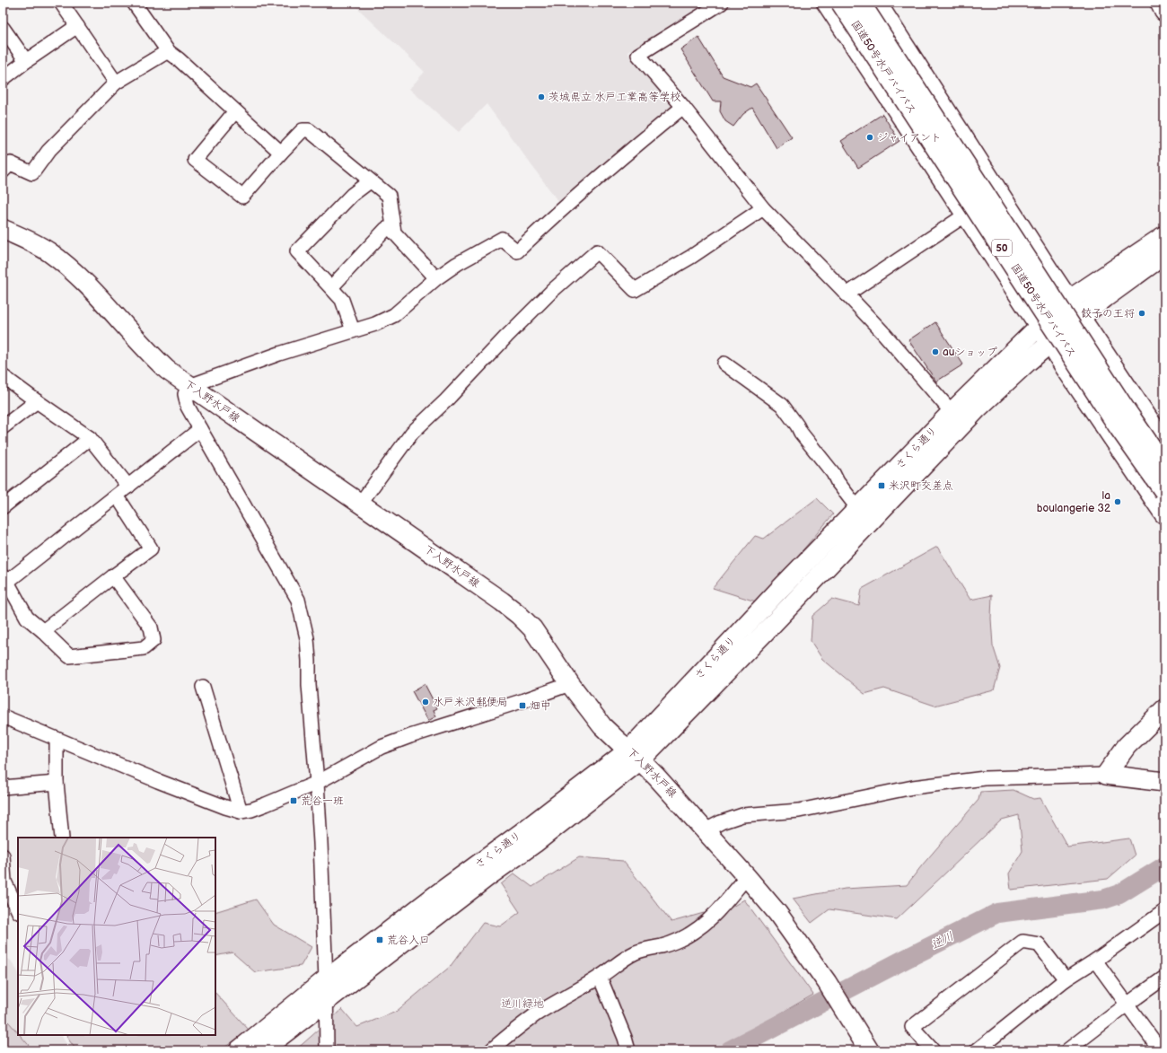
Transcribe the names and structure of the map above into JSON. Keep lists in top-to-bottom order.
{
  "streets": {
    "main road": ["国道50号水戸バイパス", "50", "さくら通り"],
    "street": ["下入野水戸線"]
  },
  "crossings": [
    ["下入野水戸線", "さくら通り"]
  ],
  "water": ["逆川"],
  "parks": ["逆川緑地"],
  "places": {
    "other": [
      "茨城県立 水戸工業高等学校",
      "ジャイアント",
      "餃子の王将",
      "auショップ",
      "la boulangerie 32",
      "水戸米沢郵便局"
    ],
    "transit": [
      "米沢町交差点",
      "畑中",
      "荒谷一班",
      "荒谷入口"
    ]
  }
}
